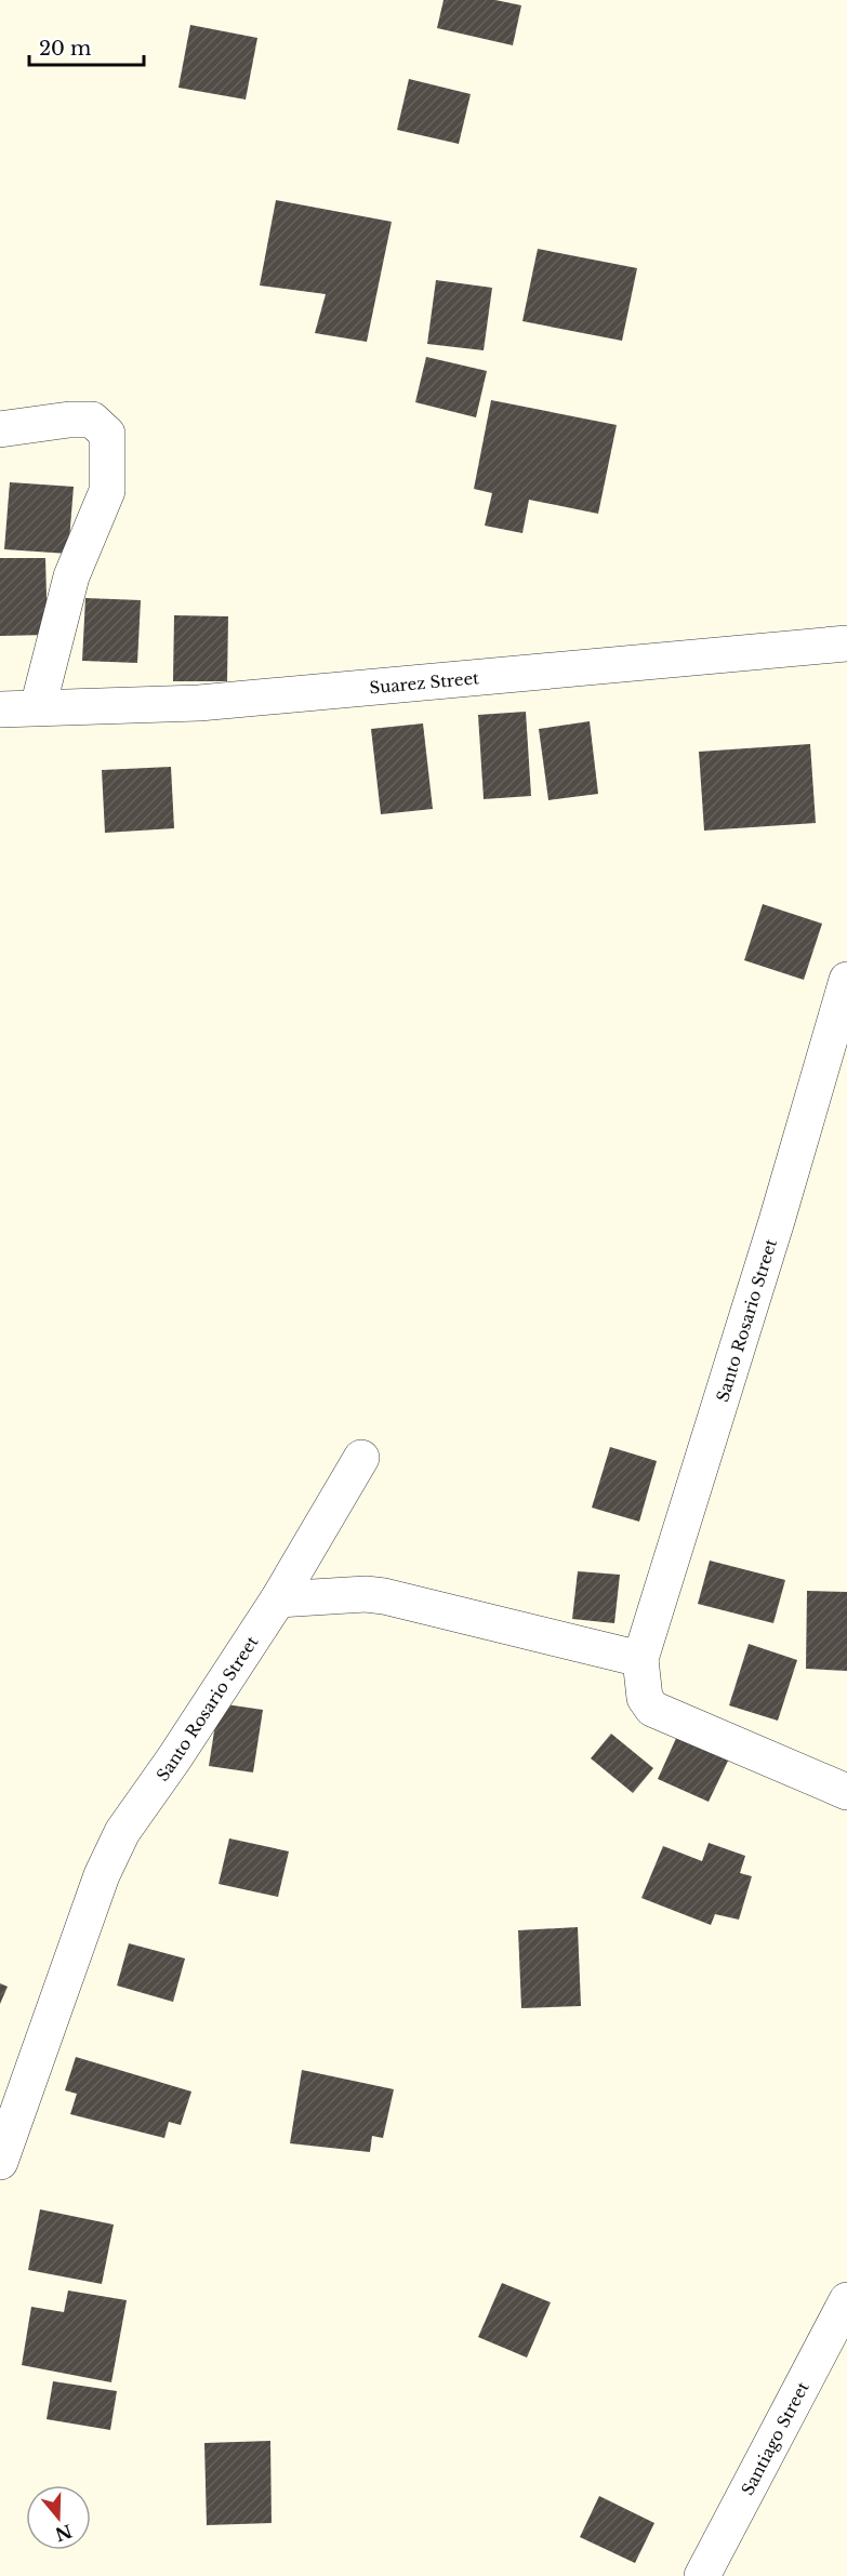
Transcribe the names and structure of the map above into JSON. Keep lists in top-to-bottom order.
{
  "streets": {
    "street": ["Suarez Street", "Santo Rosario Street", "Santiago Street"]
  },
  "scale_bar": "20 m",
  "north": "bottom"
}
